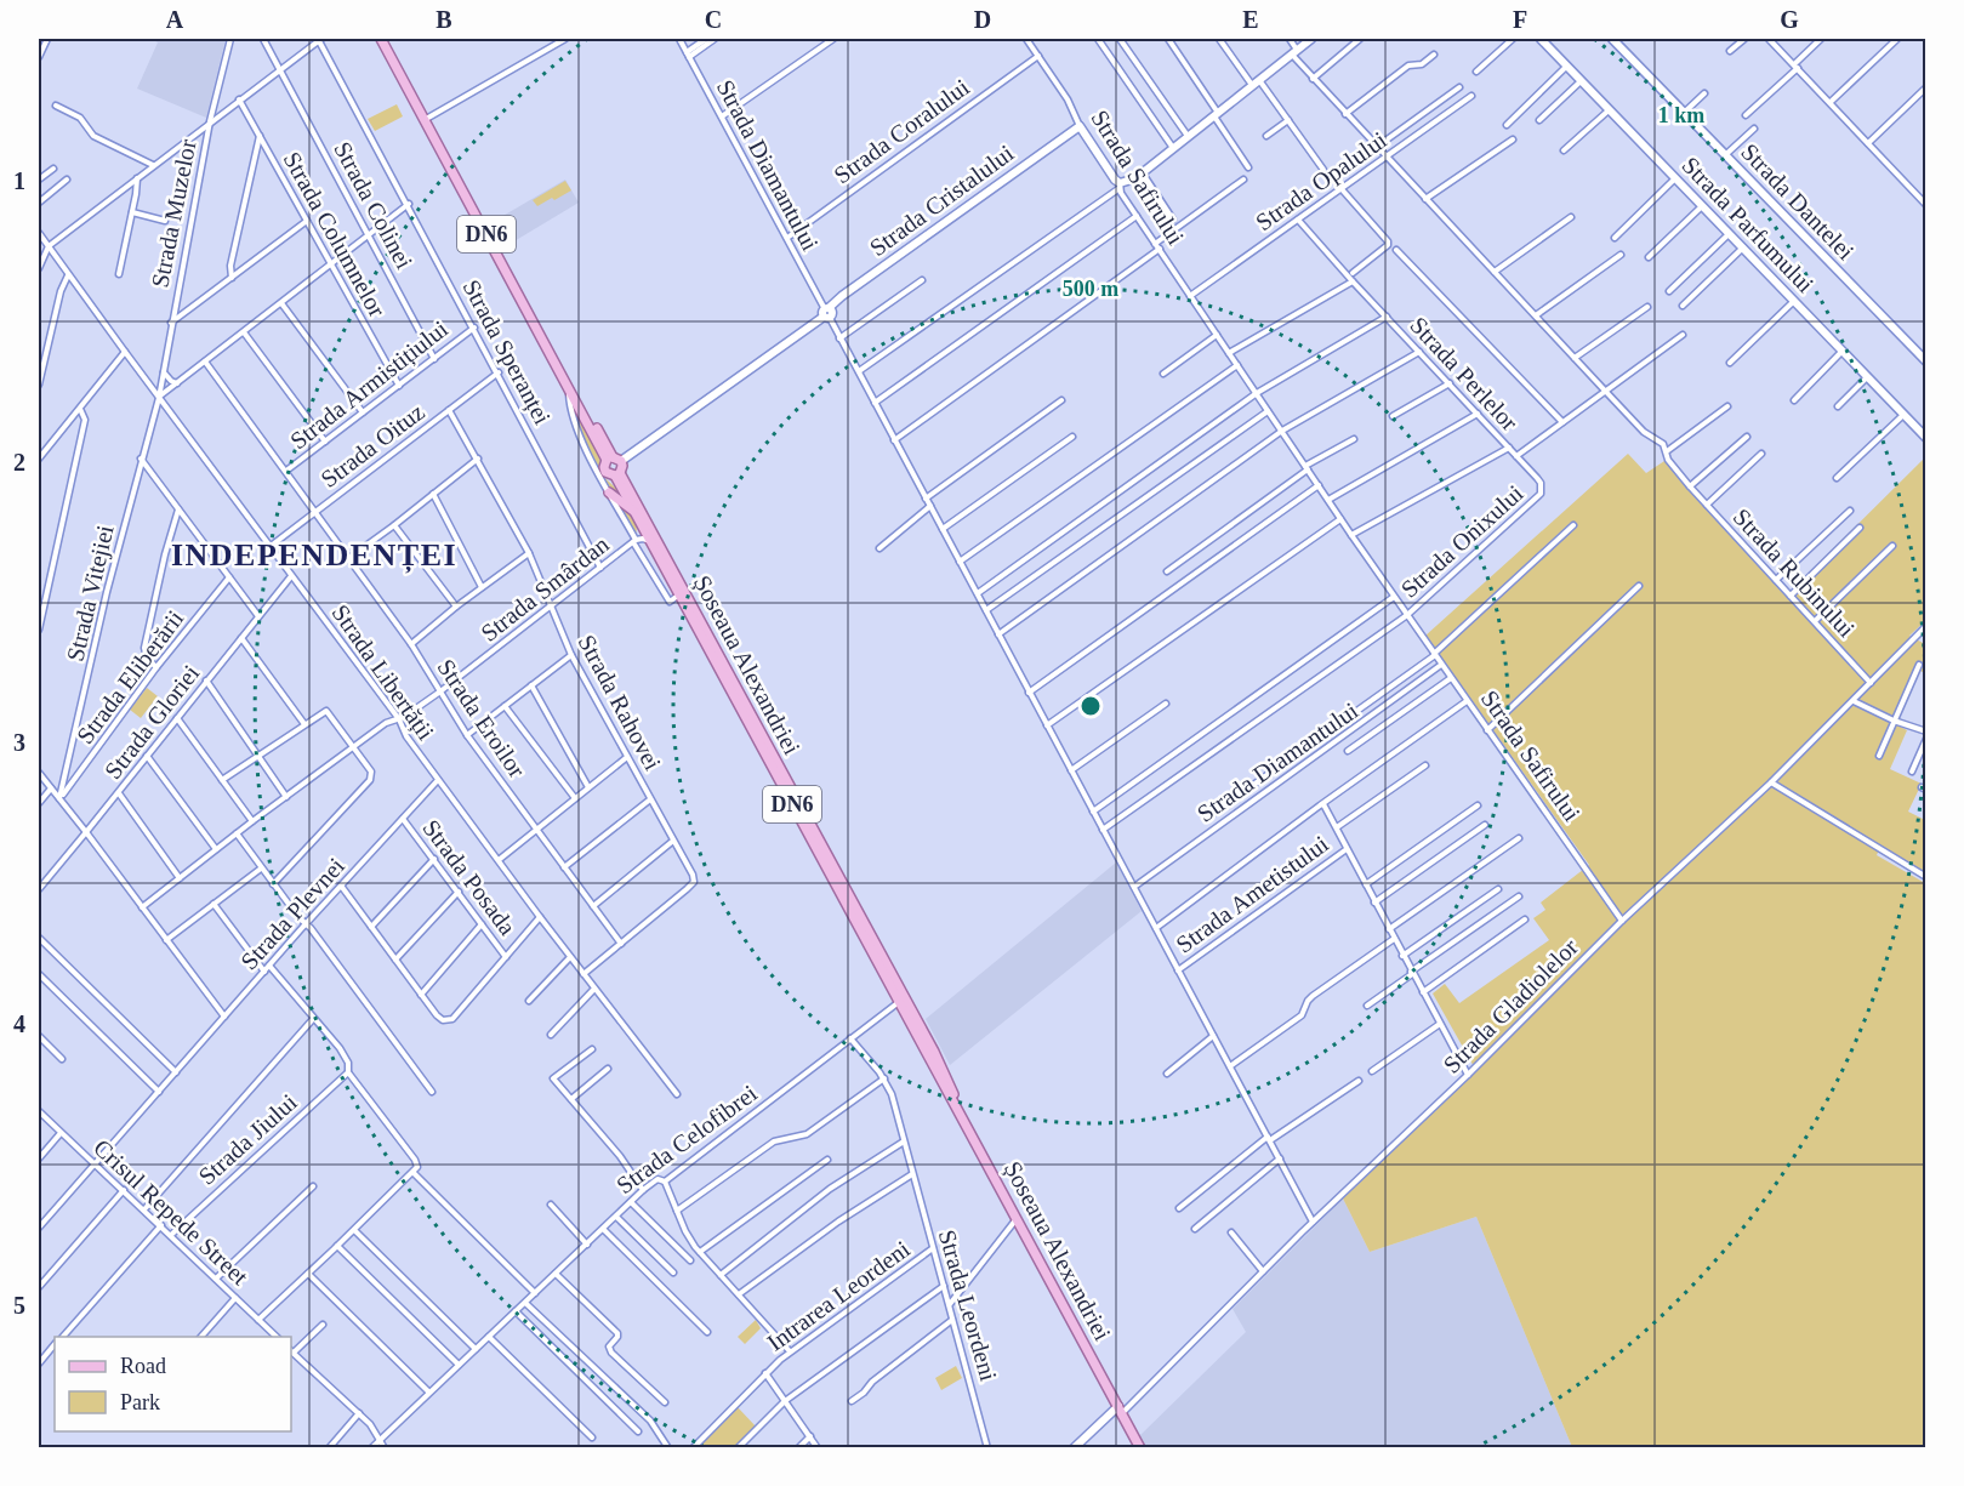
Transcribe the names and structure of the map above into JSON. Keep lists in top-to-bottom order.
{
  "streets": {
    "main road": ["DN6", "Șoseaua Alexandriei"],
    "street": [
      "Strada Coralului",
      "Strada Diamantului",
      "Strada Safirului",
      "Strada Opalului",
      "Strada Cristalului",
      "Strada Dantelei",
      "Strada Colinei",
      "Strada Muzelor",
      "Strada Parfumului",
      "Strada Columnelor",
      "Strada Speranței",
      "Strada Perlelor",
      "Strada Armistițiului",
      "Strada Oituz",
      "Strada Onixului",
      "Strada Rubinului",
      "Strada Smârdan",
      "Strada Vitejiei",
      "Strada Libertății",
      "Strada Eliberării",
      "Strada Rahovei",
      "Strada Eroilor",
      "Strada Gloriei",
      "Strada Posada",
      "Strada Ametistului",
      "Strada Plevnei",
      "Strada Gladiolelor",
      "Strada Jiului",
      "Strada Celofibrei",
      "Crisul Repede Street",
      "Intrarea Leordeni",
      "Strada Leordeni"
    ]
  },
  "crossings": [
    ["Strada Coralului", "Strada Diamantului"],
    ["Strada Coralului", "Strada Safirului"],
    ["Strada Diamantului", "Strada Safirului"],
    ["Strada Diamantului", "Strada Cristalului"],
    ["Strada Diamantului", "Strada Ametistului"],
    ["Strada Diamantului", "Strada Gladiolelor"],
    ["Strada Safirului", "Strada Opalului"],
    ["Strada Safirului", "Strada Cristalului"],
    ["Strada Safirului", "Strada Onixului"],
    ["Strada Safirului", "Strada Gladiolelor"],
    ["Strada Opalului", "Strada Perlelor"],
    ["Strada Opalului", "Strada Rubinului"],
    ["Strada Cristalului", "DN6"],
    ["Strada Colinei", "Strada Armistițiului"],
    ["Strada Muzelor", "Strada Vitejiei"],
    ["Strada Muzelor", "Strada Libertății"],
    ["Strada Columnelor", "Strada Armistițiului"],
    ["DN6", "Șoseaua Alexandriei"],
    ["DN6", "Strada Gladiolelor"],
    ["Strada Speranței", "Strada Armistițiului"],
    ["Strada Speranței", "Strada Oituz"],
    ["Strada Speranței", "Strada Smârdan"],
    ["Strada Perlelor", "Strada Onixului"],
    ["Strada Armistițiului", "Strada Eroilor"],
    ["Strada Oituz", "Strada Libertății"],
    ["Strada Oituz", "Strada Rahovei"],
    ["Strada Oituz", "Strada Eroilor"],
    ["Strada Rubinului", "Strada Gladiolelor"],
    ["Strada Smârdan", "Șoseaua Alexandriei"],
    ["Strada Smârdan", "Strada Libertății"],
    ["Strada Smârdan", "Strada Rahovei"],
    ["Strada Smârdan", "Strada Eroilor"],
    ["Strada Vitejiei", "Strada Libertății"],
    ["Strada Vitejiei", "Strada Eliberării"],
    ["Șoseaua Alexandriei", "Strada Gladiolelor"],
    ["Șoseaua Alexandriei", "Strada Celofibrei"],
    ["Strada Libertății", "Strada Rahovei"],
    ["Strada Libertății", "Strada Gloriei"],
    ["Strada Libertății", "Strada Plevnei"],
    ["Strada Rahovei", "Strada Eroilor"],
    ["Strada Posada", "Strada Plevnei"],
    ["Strada Ametistului", "Strada Gladiolelor"],
    ["Strada Plevnei", "Crisul Repede Street"],
    ["Strada Jiului", "Crisul Repede Street"],
    ["Strada Celofibrei", "Strada Leordeni"],
    ["Intrarea Leordeni", "Strada Leordeni"]
  ],
  "districts": ["INDEPENDENȚEI"],
  "legend": ["Road", "Park"],
  "grid": {
    "columns": [
      "A",
      "B",
      "C",
      "D",
      "E",
      "F",
      "G"
    ],
    "rows": [
      "1",
      "2",
      "3",
      "4",
      "5"
    ]
  },
  "rings": ["1 km", "500 m"]
}
